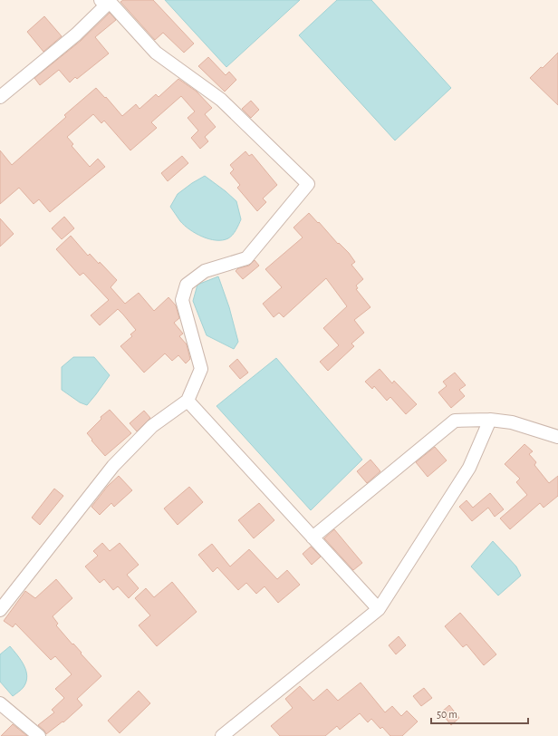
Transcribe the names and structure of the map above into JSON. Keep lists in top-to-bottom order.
{
  "scale_bar": "50 m"
}
